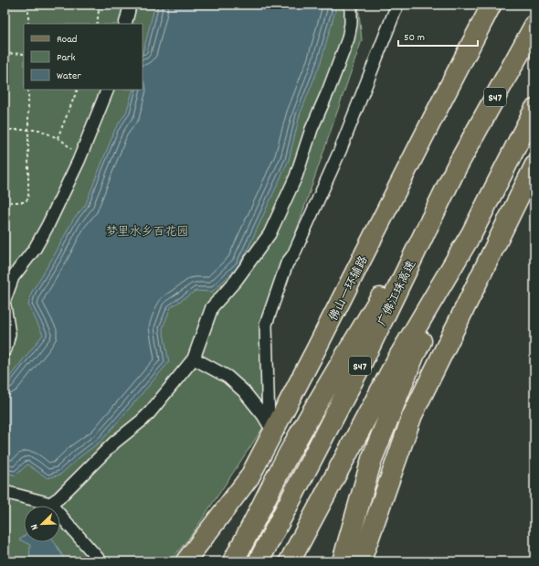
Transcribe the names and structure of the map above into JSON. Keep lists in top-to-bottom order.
{
  "streets": {
    "highway": ["S47", "广佛江珠高速"],
    "main road": ["佛山一环辅路"]
  },
  "parks": ["梦里水乡百花园"],
  "legend": ["Road", "Park", "Water"],
  "scale_bar": "50 m",
  "north": "bottom left"
}
